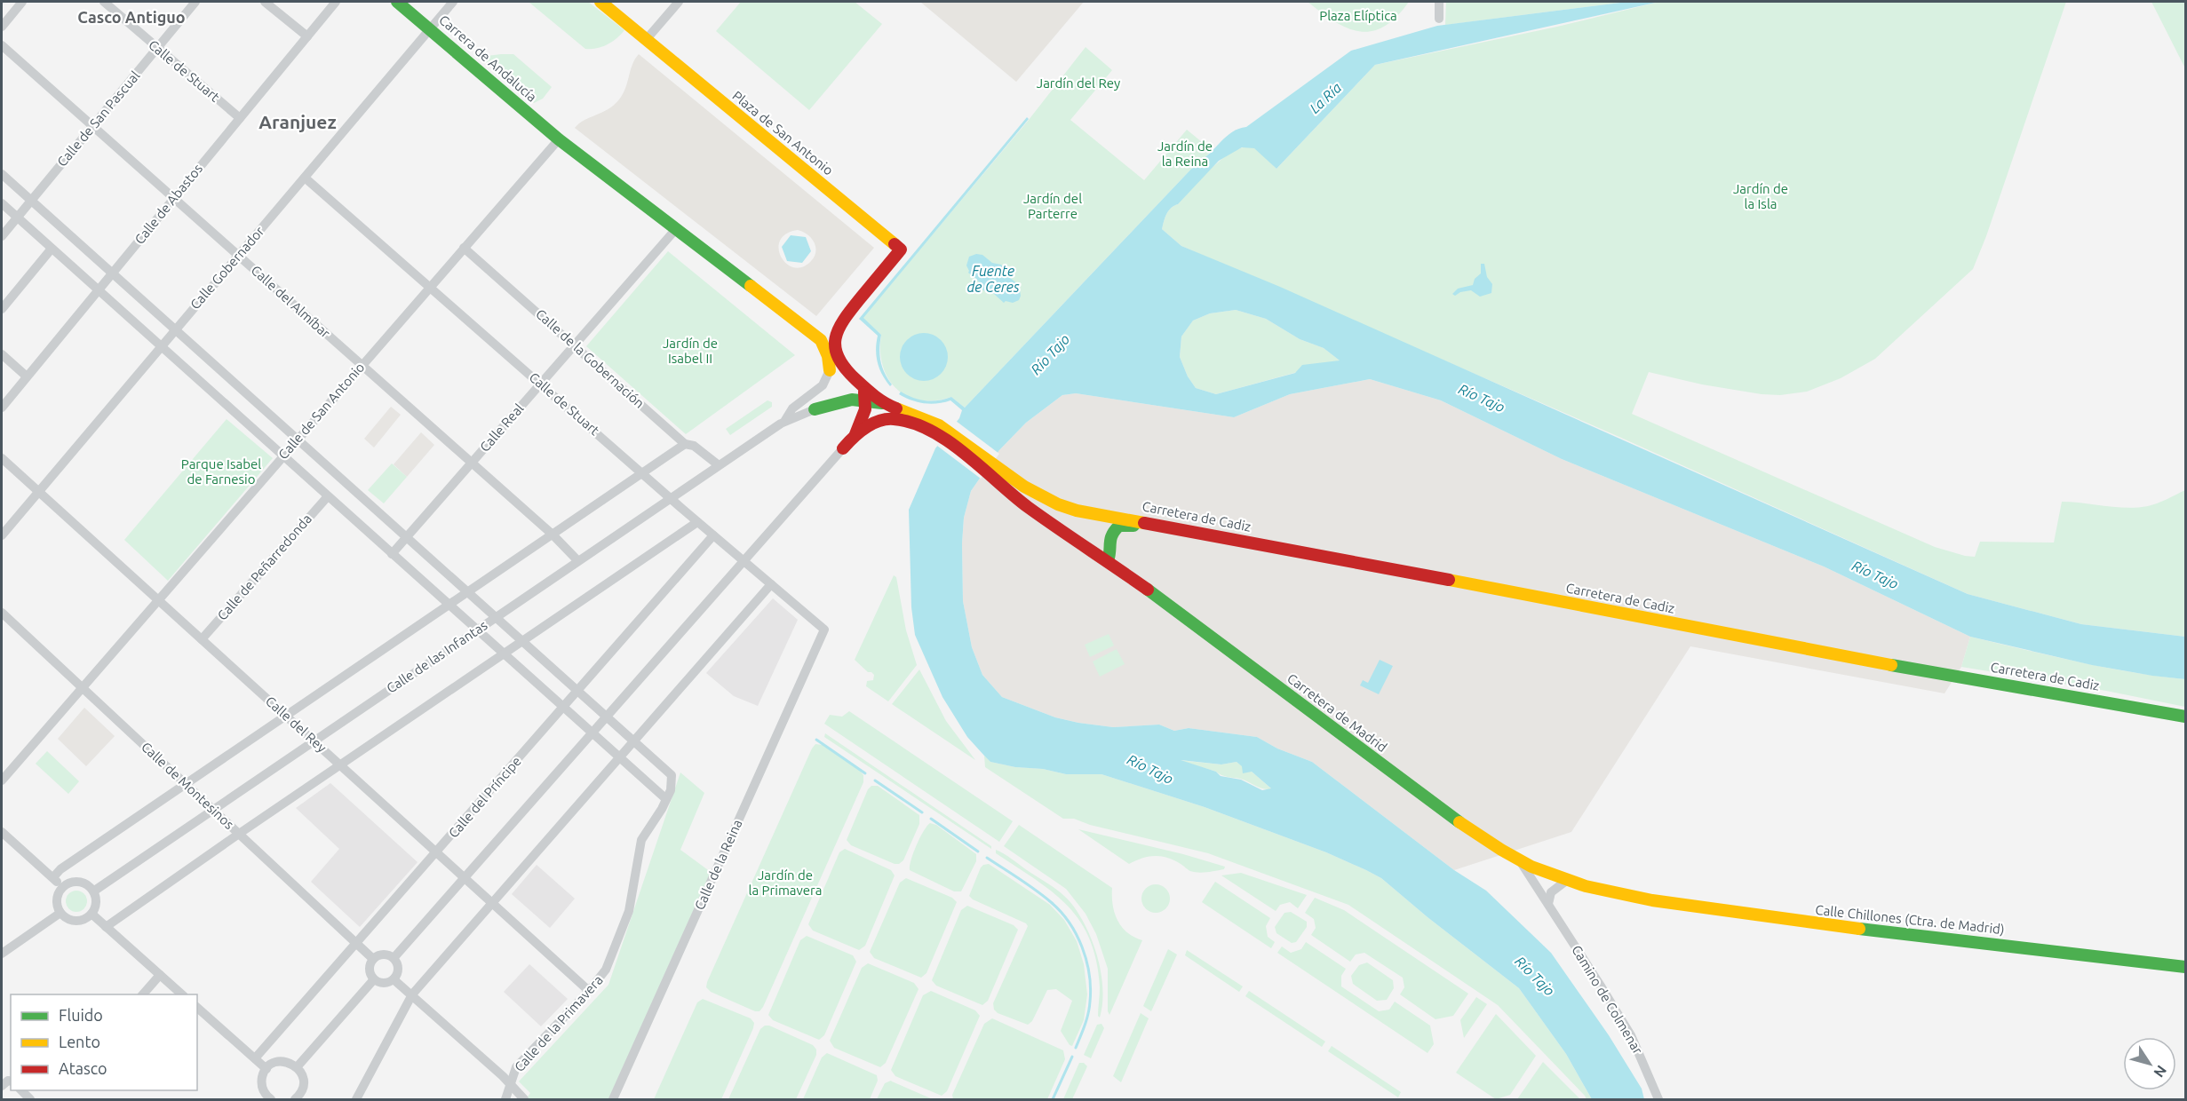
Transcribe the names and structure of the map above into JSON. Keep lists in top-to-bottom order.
{
  "streets": {
    "main road": [
      "Carrera de Andalucía",
      "Plaza de San Antonio",
      "Carretera de Cadiz",
      "Carretera de Madrid",
      "Calle Chillones (Ctra. de Madrid)"
    ],
    "street": [
      "Calle de Stuart",
      "Calle de San Pascual",
      "Calle de Abastos",
      "Calle Gobernador",
      "Calle del Almíbar",
      "Calle de la Gobernación",
      "Calle de San Antonio",
      "Calle Real",
      "Calle de Peñarredonda",
      "Calle de las Infantas",
      "Calle del Rey",
      "Calle de Montesinos",
      "Calle del Príncipe",
      "Calle de la Reina",
      "Camino de Colmenar",
      "Calle de la Primavera"
    ]
  },
  "crossings": [
    ["Carrera de Andalucía", "Calle Gobernador"],
    ["Carrera de Andalucía", "Calle de San Antonio"],
    ["Calle de Stuart", "Calle de San Pascual"],
    ["Calle de Stuart", "Calle de Abastos"],
    ["Calle de Stuart", "Calle Gobernador"],
    ["Calle de Stuart", "Calle de San Antonio"],
    ["Calle de Stuart", "Calle Real"],
    ["Calle de Stuart", "Calle de las Infantas"],
    ["Calle de Stuart", "Calle del Príncipe"],
    ["Calle de Stuart", "Calle de la Reina"],
    ["Calle de San Pascual", "Calle del Almíbar"],
    ["Calle de Abastos", "Calle del Almíbar"],
    ["Calle Gobernador", "Calle del Almíbar"],
    ["Calle Gobernador", "Calle del Rey"],
    ["Calle del Almíbar", "Calle de San Antonio"],
    ["Calle del Almíbar", "Calle Real"],
    ["Calle del Almíbar", "Calle de las Infantas"],
    ["Calle de la Gobernación", "Calle de San Antonio"],
    ["Calle de la Gobernación", "Calle Real"],
    ["Calle de la Gobernación", "Calle de las Infantas"],
    ["Calle de San Antonio", "Calle del Rey"],
    ["Calle de San Antonio", "Calle de Montesinos"],
    ["Carretera de Cadiz", "Carretera de Madrid"],
    ["Calle de Peñarredonda", "Calle del Rey"],
    ["Calle de las Infantas", "Calle del Rey"],
    ["Calle de las Infantas", "Calle de Montesinos"],
    ["Carretera de Madrid", "Calle Chillones (Ctra. de Madrid)"],
    ["Carretera de Madrid", "Camino de Colmenar"],
    ["Calle del Rey", "Calle del Príncipe"],
    ["Calle del Rey", "Calle de la Primavera"],
    ["Calle de Montesinos", "Calle del Príncipe"]
  ],
  "districts": ["Casco Antiguo", "Aranjuez"],
  "water": ["La Ría", "Fuente de Ceres", "Río Tajo"],
  "parks": [
    "Plaza Elíptica",
    "Jardín del Rey",
    "Jardín de la Reina",
    "Jardín de la Isla",
    "Jardín del Parterre",
    "Jardín de Isabel II",
    "Parque Isabel de Farnesio",
    "Jardín de la Primavera"
  ],
  "legend": ["Fluido", "Lento", "Atasco"],
  "north": "bottom right"
}
